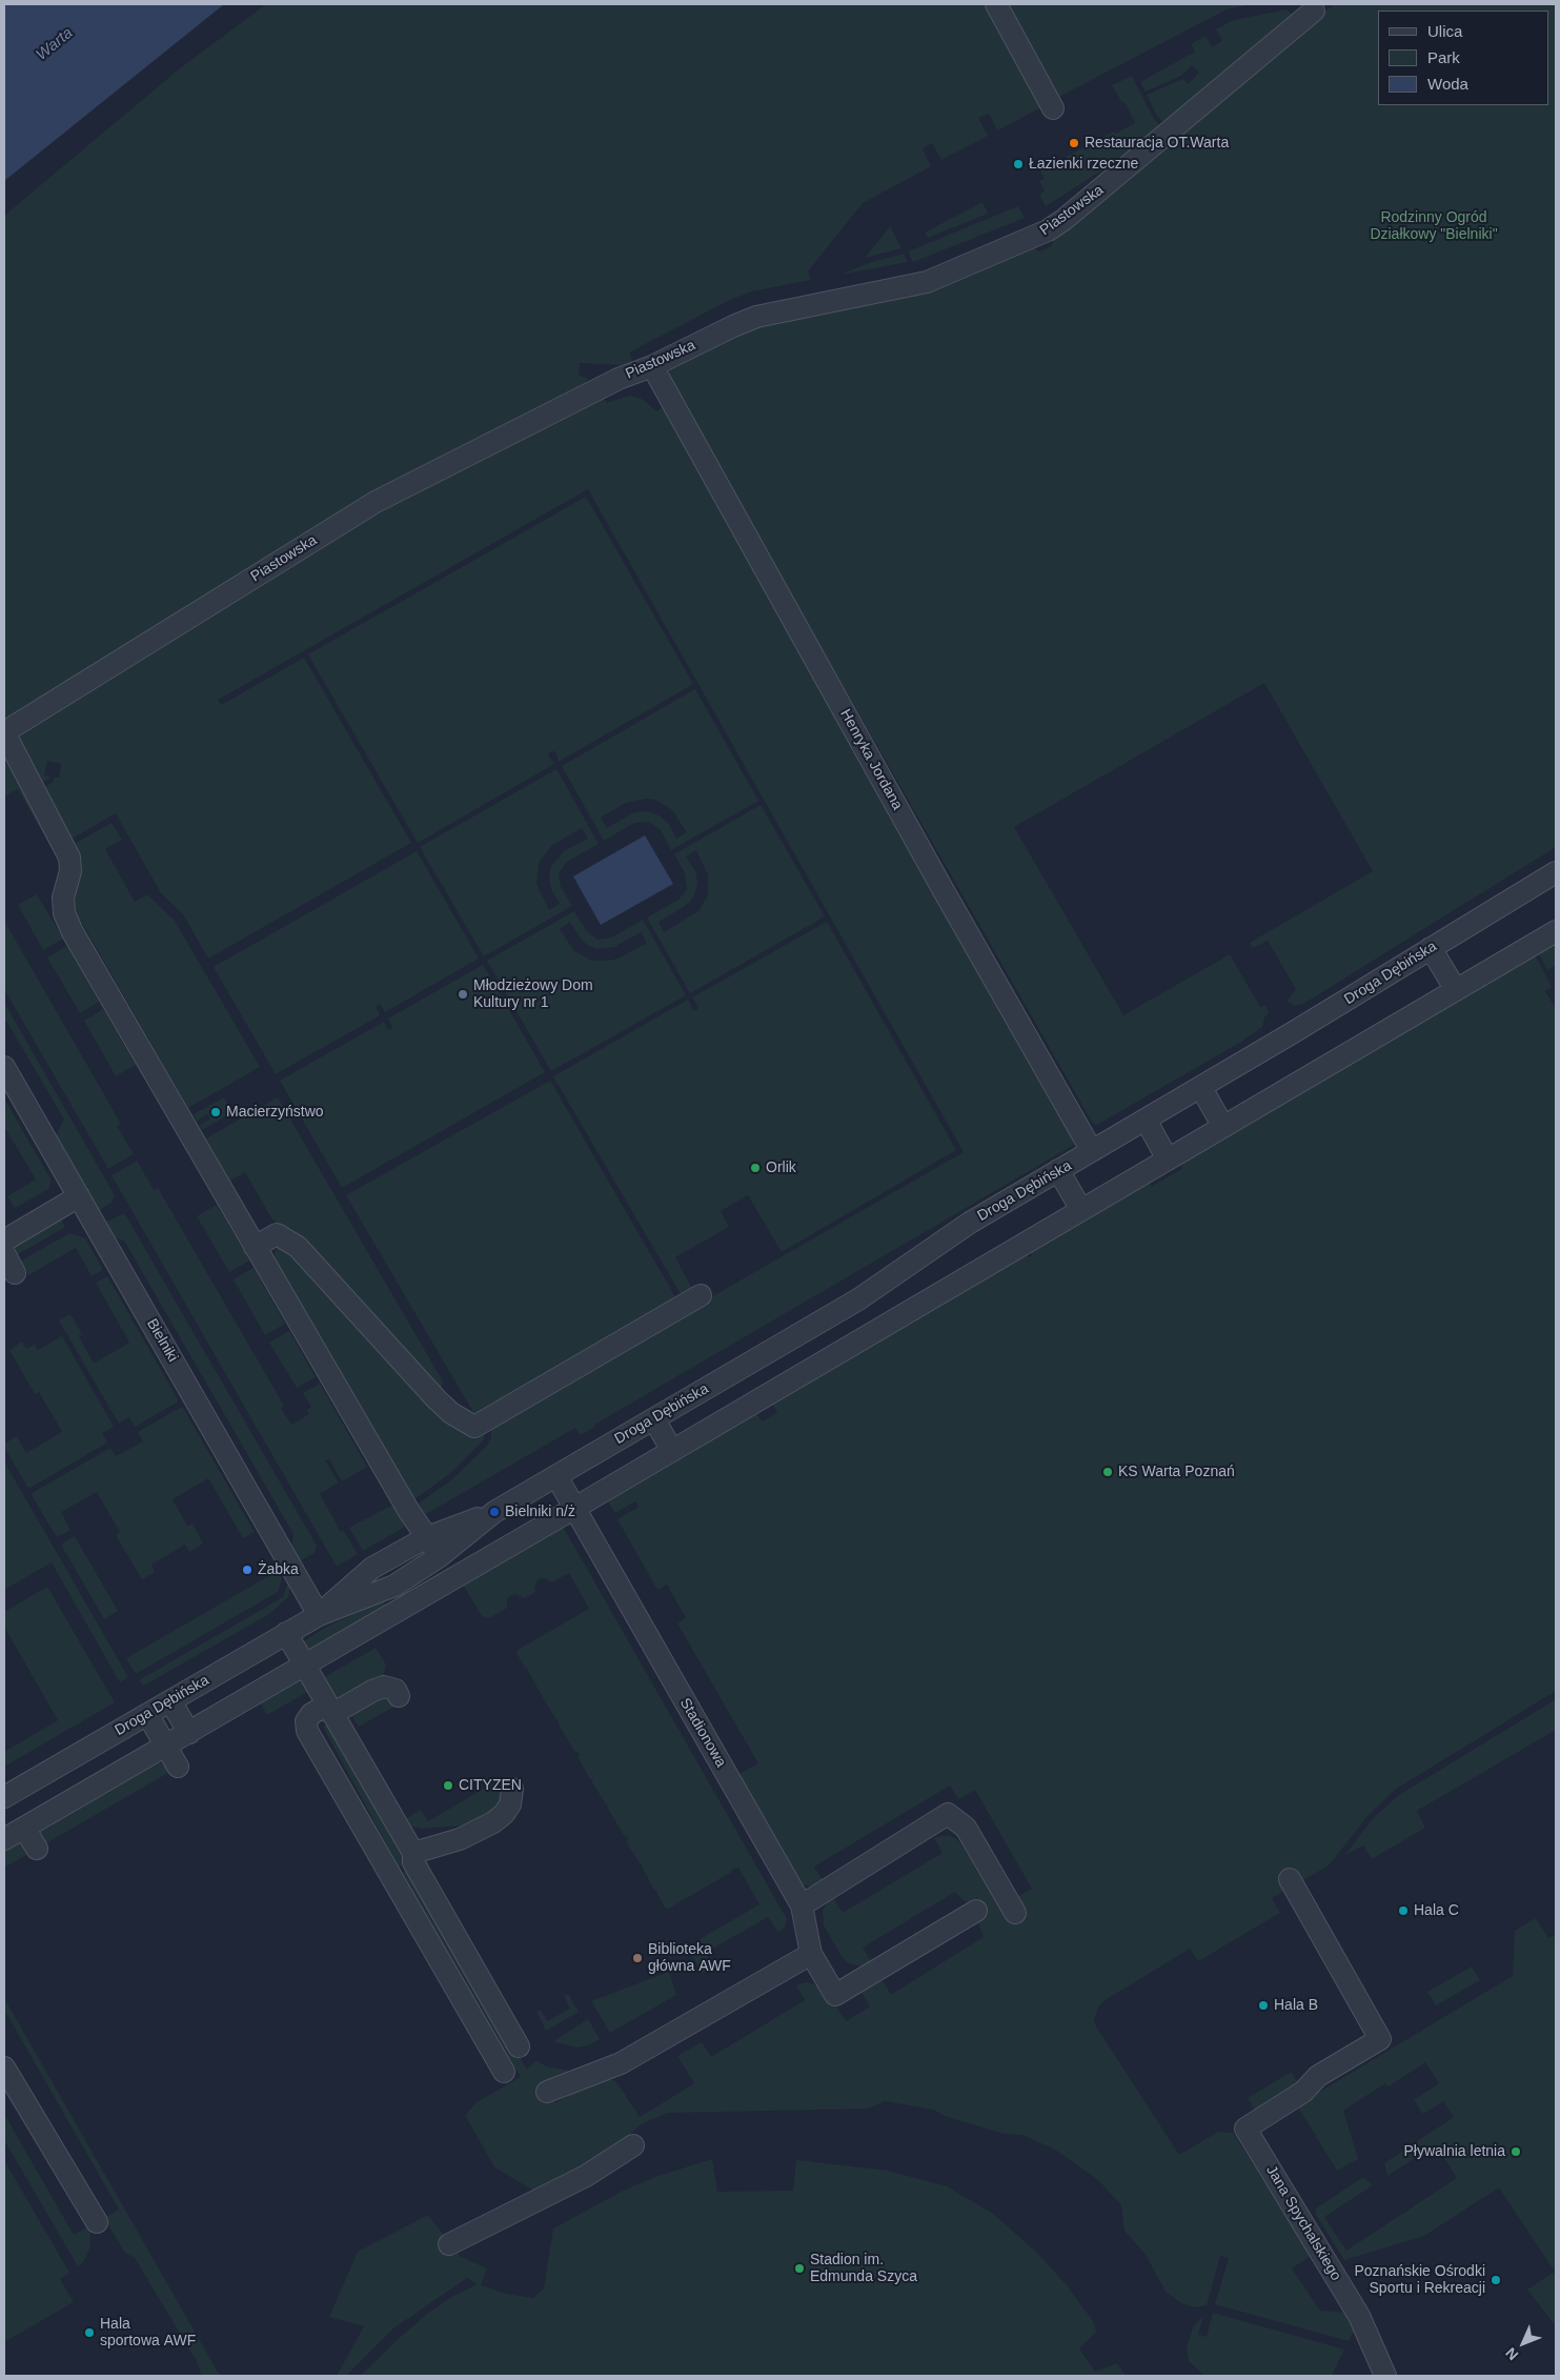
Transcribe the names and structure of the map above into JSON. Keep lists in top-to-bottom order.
{
  "streets": {
    "street": [
      "Piastowska",
      "Henryka Jordana",
      "Droga Dębińska",
      "Bielniki",
      "Stadionowa",
      "Jana Spychalskiego"
    ]
  },
  "crossings": [
    ["Piastowska", "Henryka Jordana"],
    ["Henryka Jordana", "Droga Dębińska"],
    ["Droga Dębińska", "Bielniki"],
    ["Droga Dębińska", "Stadionowa"]
  ],
  "water": ["Warta"],
  "parks": ["Rodzinny Ogród Działkowy \"Bielniki\""],
  "places": [
    "Restauracja OT.Warta",
    "Łazienki rzeczne",
    "Młodzieżowy Dom Kultury nr 1",
    "Macierzyństwo",
    "Orlik",
    "KS Warta Poznań",
    "Bielniki n/ż",
    "Żabka",
    "CITYZEN",
    "Hala C",
    "Biblioteka główna AWF",
    "Hala B",
    "Pływalnia letnia",
    "Stadion im. Edmunda Szyca",
    "Poznańskie Ośrodki Sportu i Rekreacji",
    "Hala sportowa AWF"
  ],
  "legend": ["Ulica", "Park", "Woda"],
  "north": "bottom left"
}
